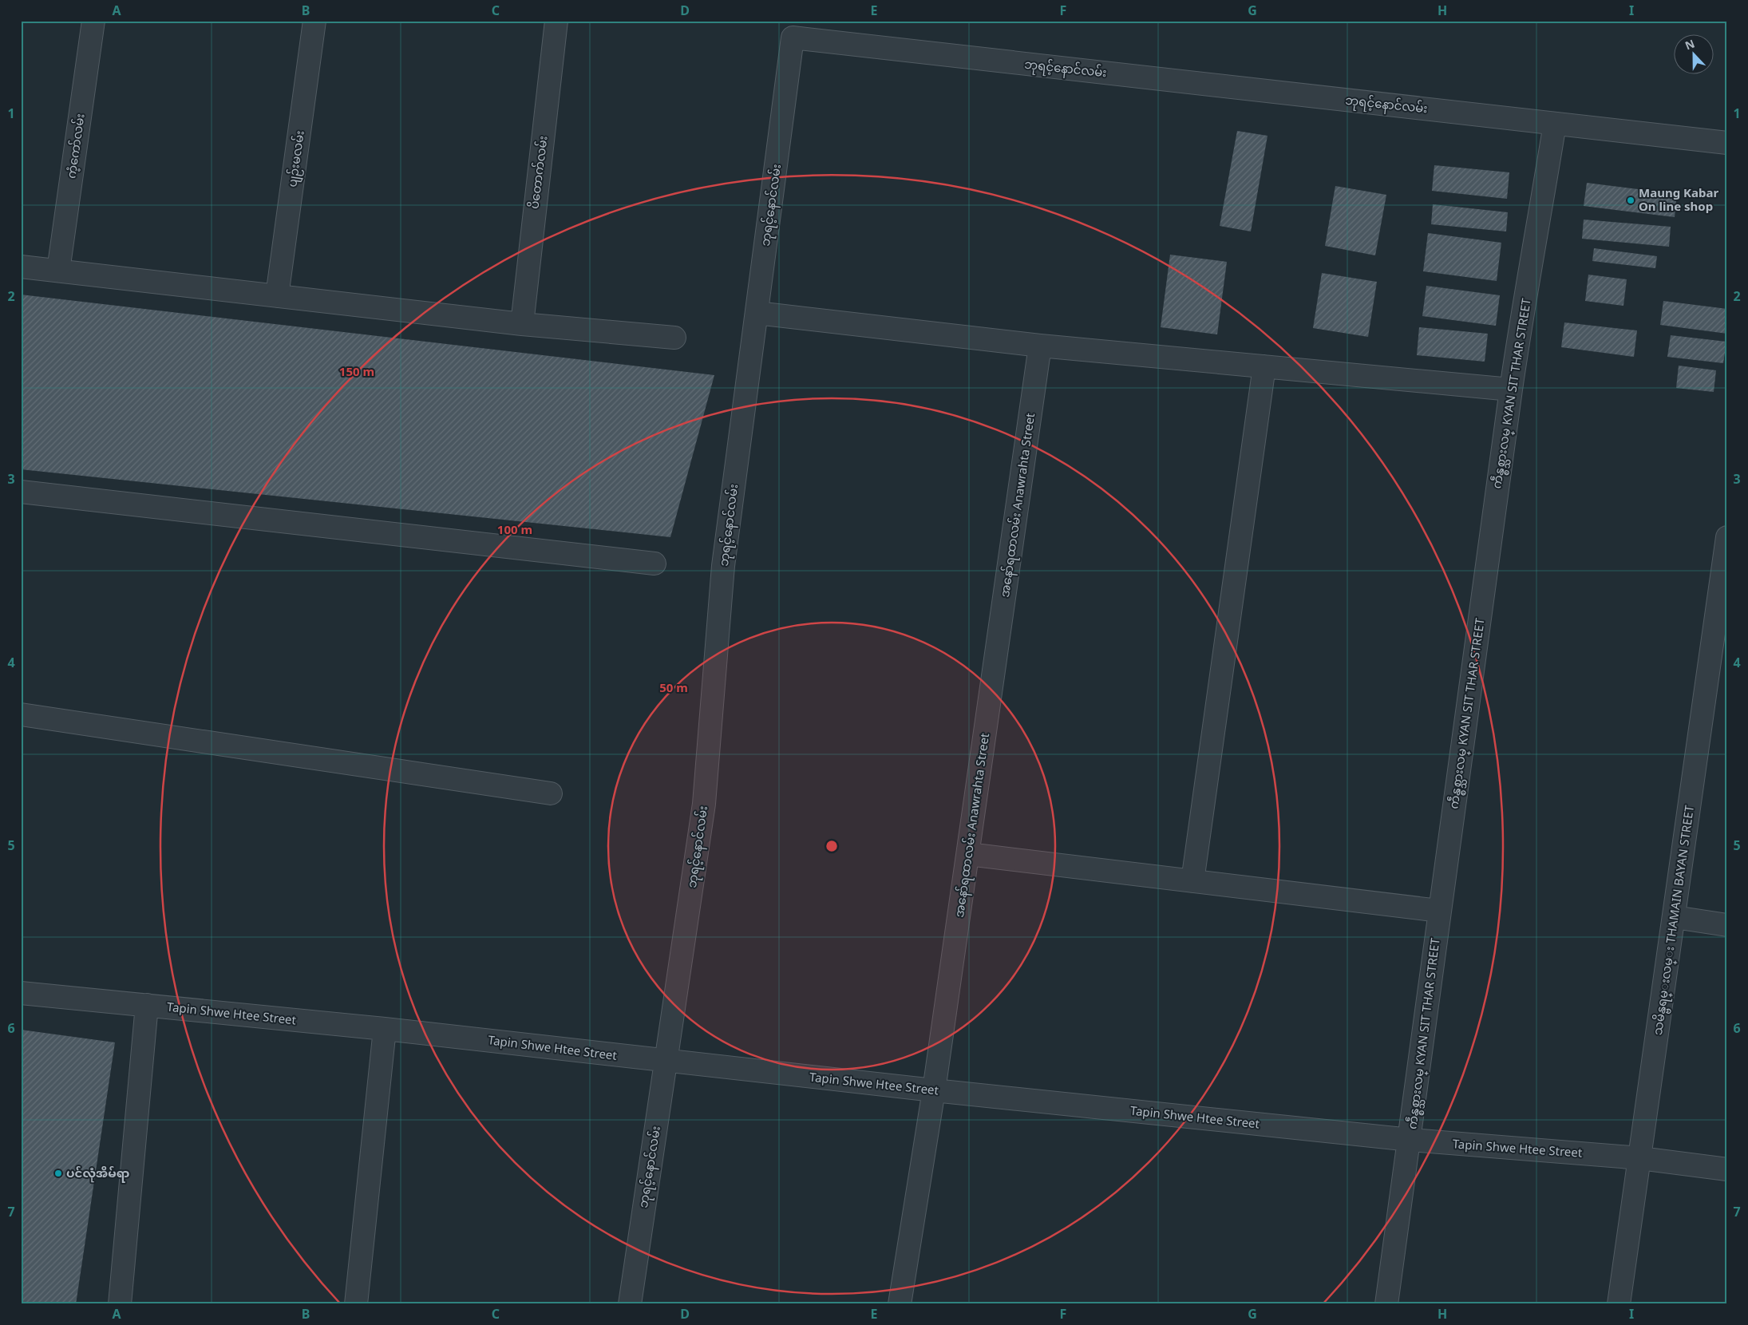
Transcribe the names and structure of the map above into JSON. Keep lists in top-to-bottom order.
{
  "streets": {
    "street": [
      "ဘုရင့်နောင်လမ်း",
      "ကံ့ကော်လမ်း",
      "ပျဉ်းမလမ်း",
      "ပိတောက်လမ်း",
      "ကဵန္စစ္သားလမ္ KYAN SIT THAR STREET",
      "အနော်ရထာလမ်း Anawrahta Street",
      "သမိန္ဗရမ္းလမ္း THAMAIN BAYAN STREET",
      "Tapin Shwe Htee Street"
    ]
  },
  "crossings": [
    ["ဘုရင့်နောင်လမ်း", "ကဵန္စစ္သားလမ္ KYAN SIT THAR STREET"],
    ["ဘုရင့်နောင်လမ်း", "Tapin Shwe Htee Street"],
    ["ကဵန္စစ္သားလမ္ KYAN SIT THAR STREET", "Tapin Shwe Htee Street"],
    ["အနော်ရထာလမ်း Anawrahta Street", "Tapin Shwe Htee Street"],
    ["သမိန္ဗရမ္းလမ္း THAMAIN BAYAN STREET", "Tapin Shwe Htee Street"]
  ],
  "places": ["Maung Kabar On line shop", "ပင်လုံအိမ်ရာ"],
  "north": "top",
  "grid": {
    "columns": [
      "A",
      "B",
      "C",
      "D",
      "E",
      "F",
      "G",
      "H",
      "I"
    ],
    "rows": [
      "1",
      "2",
      "3",
      "4",
      "5",
      "6",
      "7"
    ]
  },
  "rings": ["150 m", "100 m", "50 m"]
}
